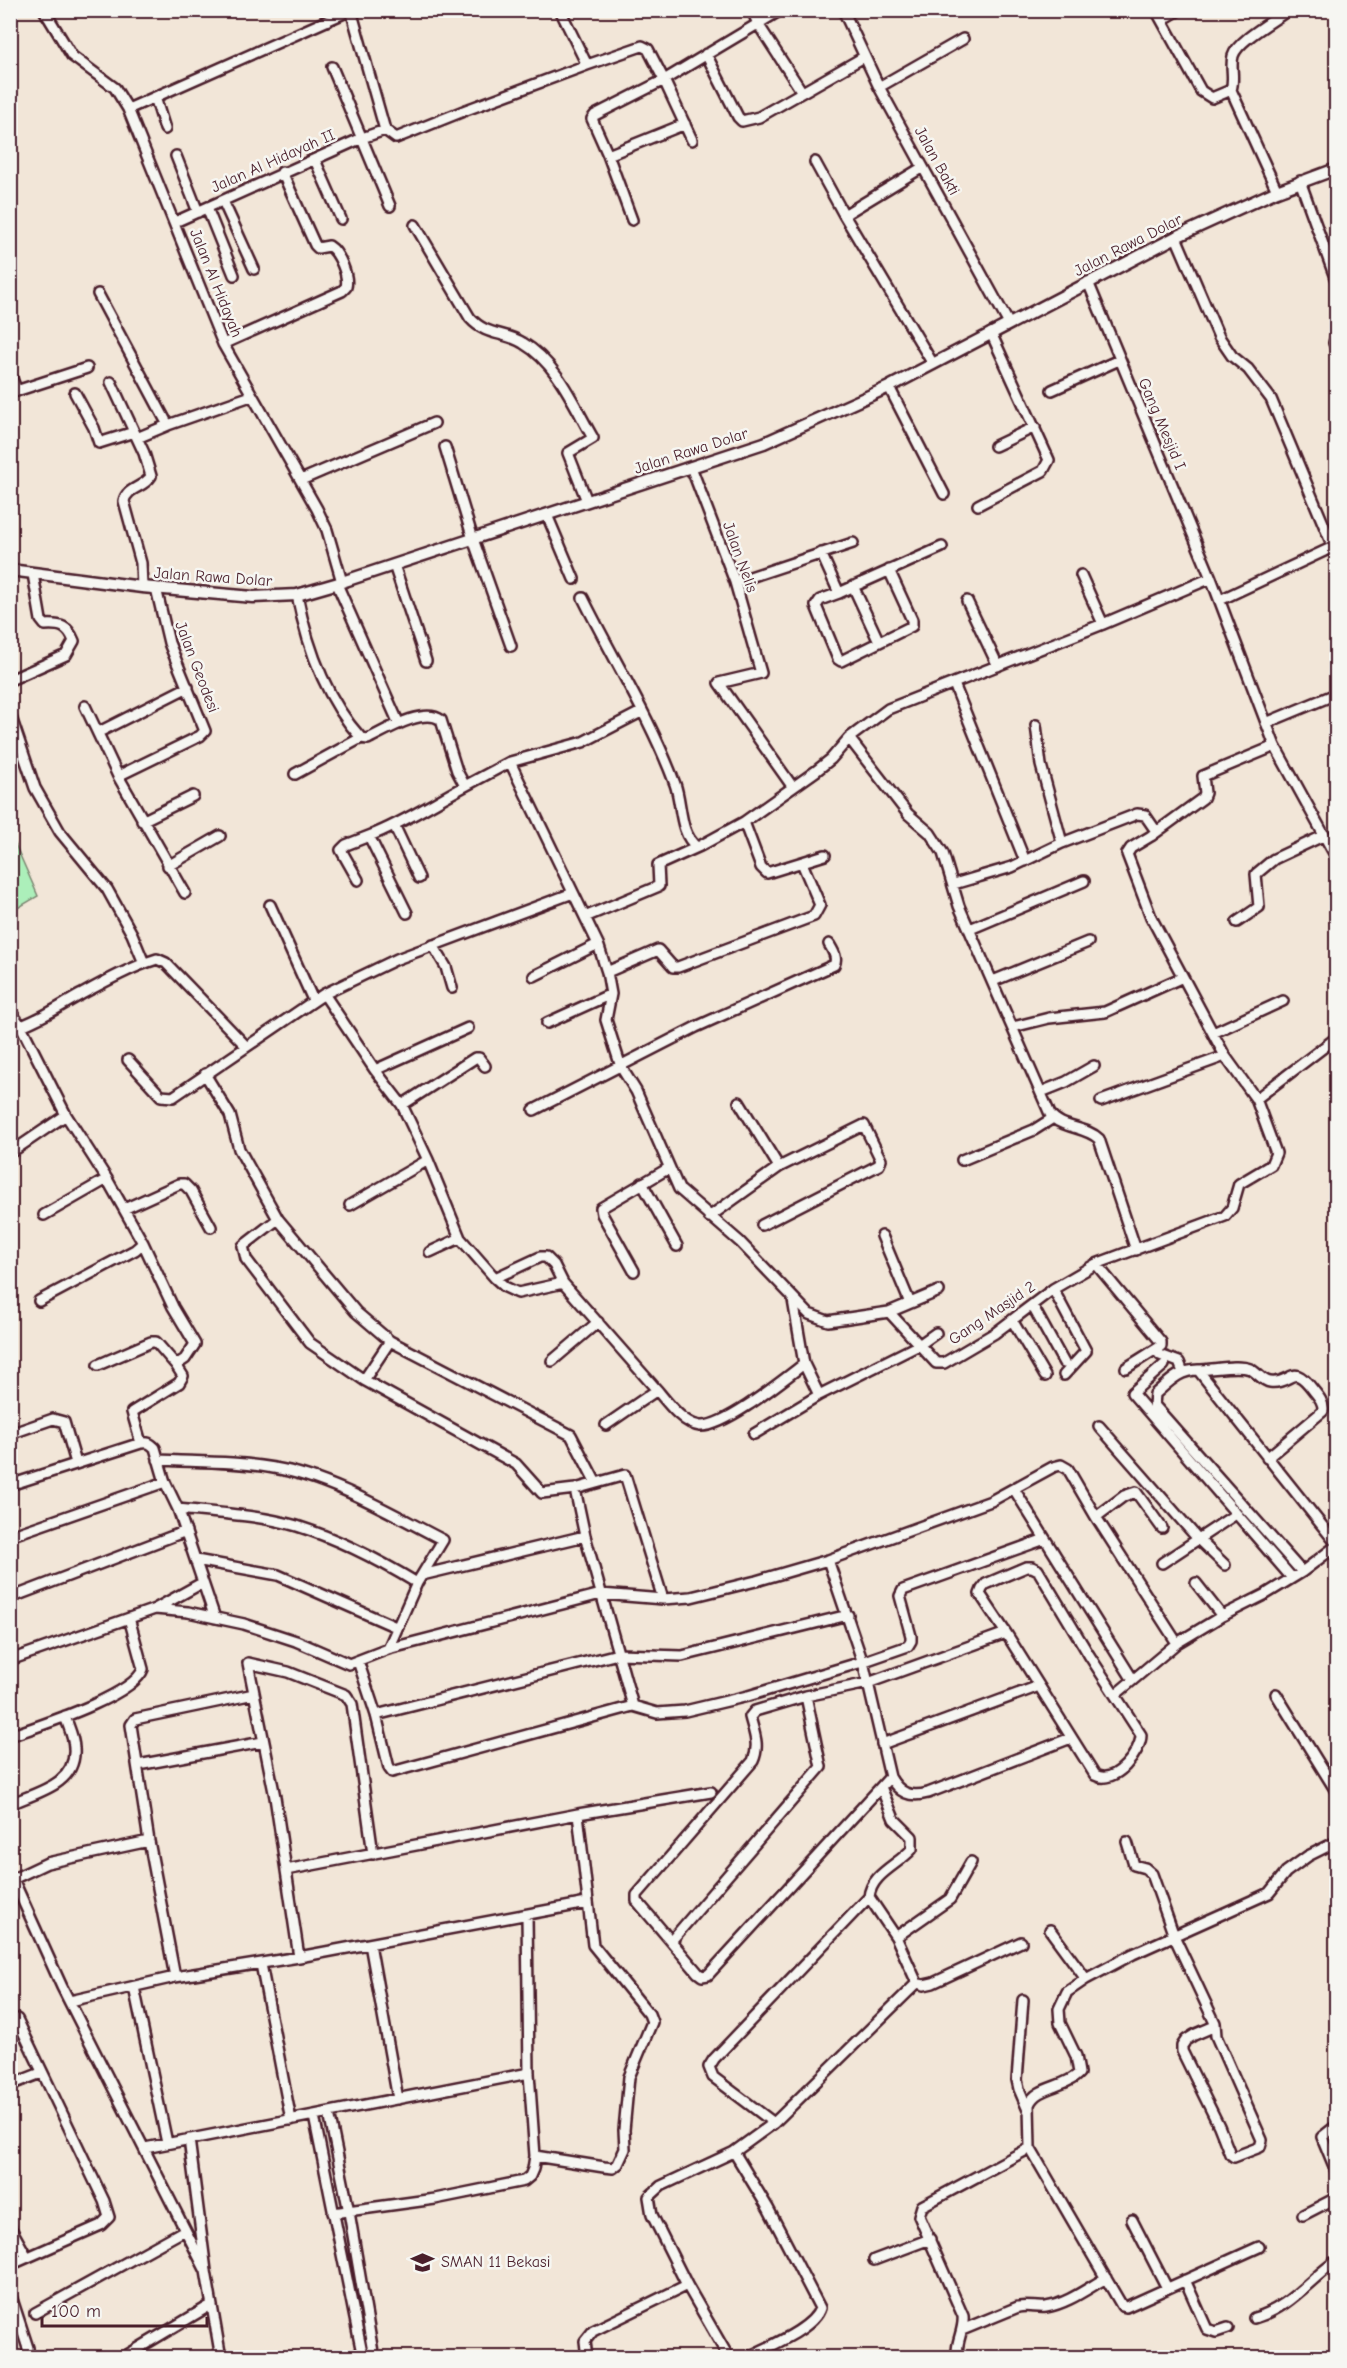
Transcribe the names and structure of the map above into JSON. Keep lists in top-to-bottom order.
{
  "streets": {
    "street": [
      "Jalan Al Hidayah II",
      "Jalan Bakti",
      "Jalan Rawa Dolar",
      "Jalan Al Hidayah",
      "Gang Mesjid I",
      "Jalan Nelis",
      "Jalan Geodesi",
      "Gang Masjid 2"
    ]
  },
  "crossings": [
    ["Jalan Al Hidayah II", "Jalan Al Hidayah"],
    ["Jalan Bakti", "Jalan Rawa Dolar"],
    ["Jalan Rawa Dolar", "Jalan Al Hidayah"],
    ["Jalan Rawa Dolar", "Gang Mesjid I"],
    ["Jalan Rawa Dolar", "Jalan Nelis"],
    ["Jalan Rawa Dolar", "Jalan Geodesi"]
  ],
  "places": {
    "school or university": ["SMAN 11 Bekasi"]
  },
  "scale_bar": "100 m"
}
